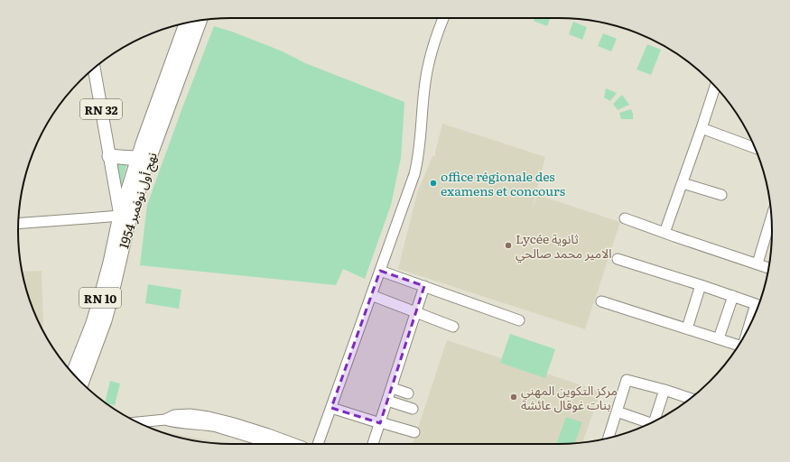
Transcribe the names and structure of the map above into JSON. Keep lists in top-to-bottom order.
{
  "streets": {
    "highway": ["نهج أول نوفمبر 1954", "RN 10"],
    "main road": ["RN 32"]
  },
  "crossings": [
    ["RN 32", "نهج أول نوفمبر 1954"]
  ],
  "places": ["office régionale des examens et concours", "Lycée ثانوية الامير محمد صالحي", "مركز التكوين المهني بنات غوقال عائشة"]
}
